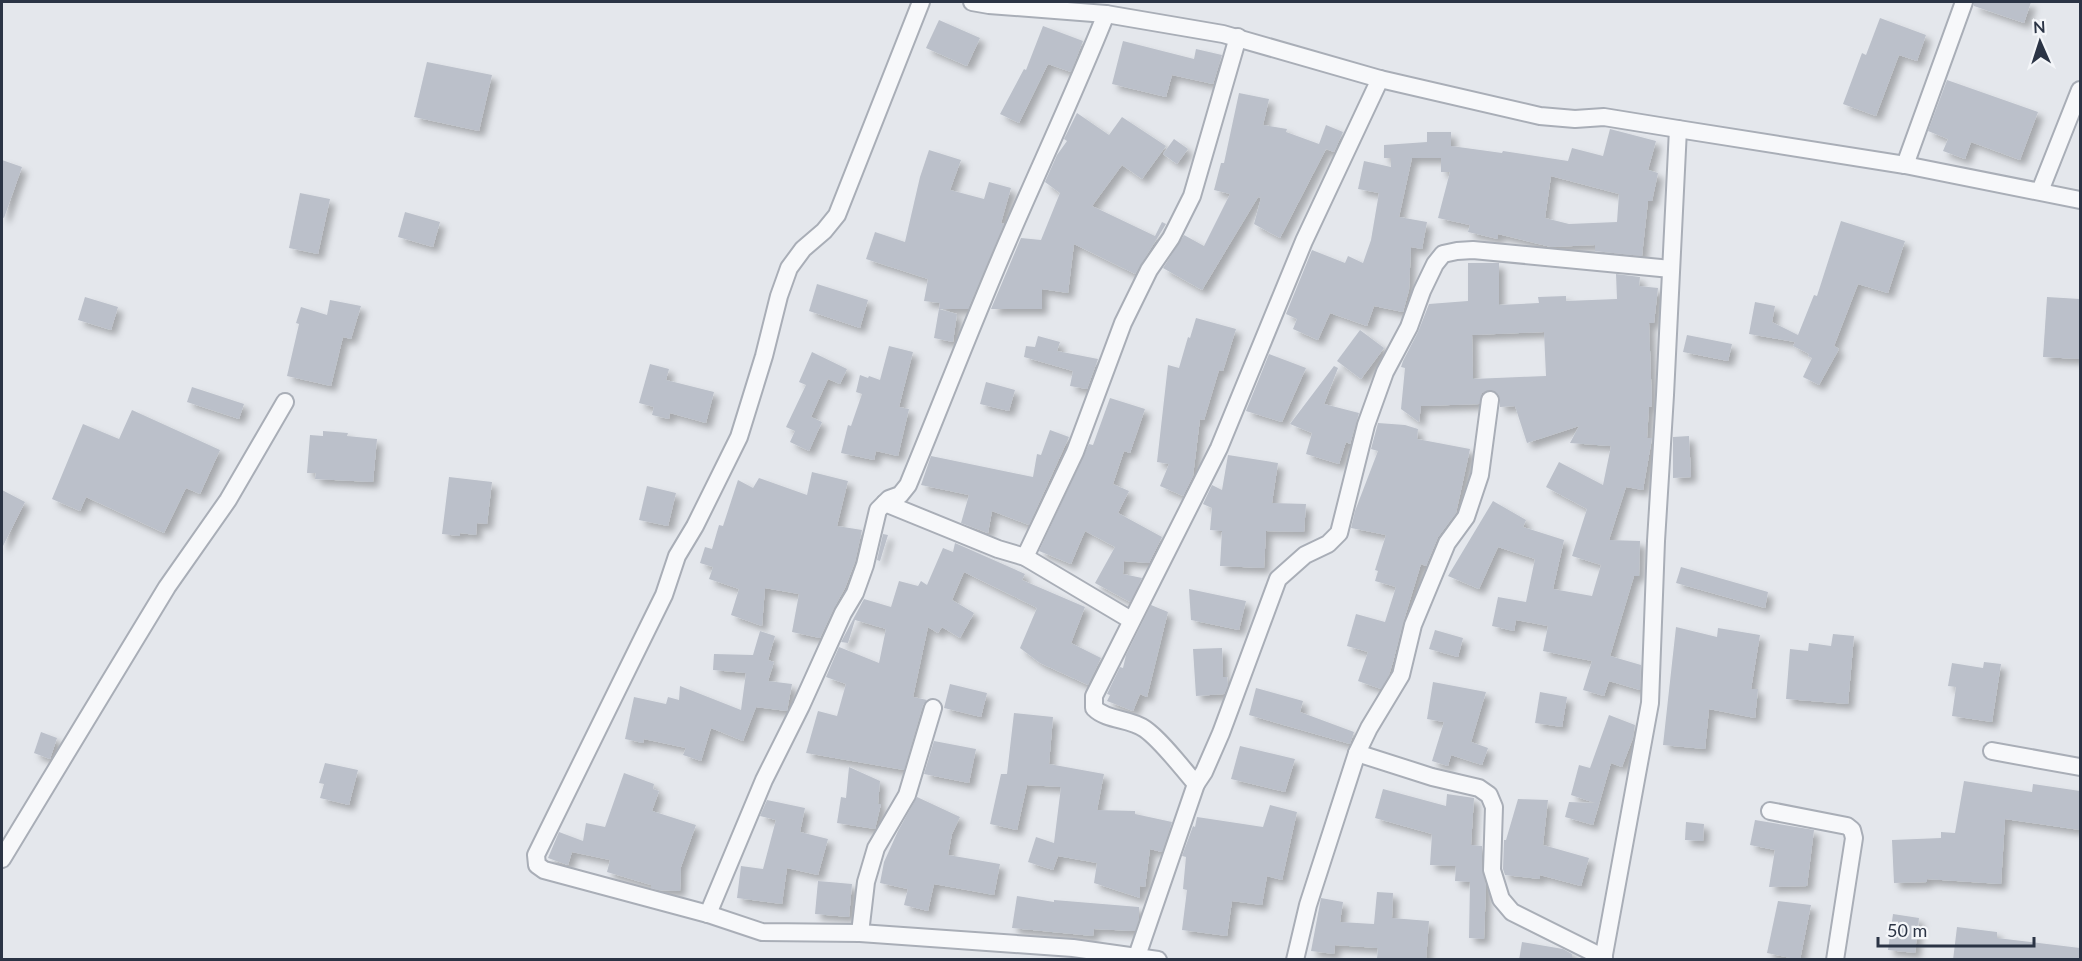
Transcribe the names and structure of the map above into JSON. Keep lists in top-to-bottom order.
{
  "scale_bar": "50 m",
  "north": "top"
}
